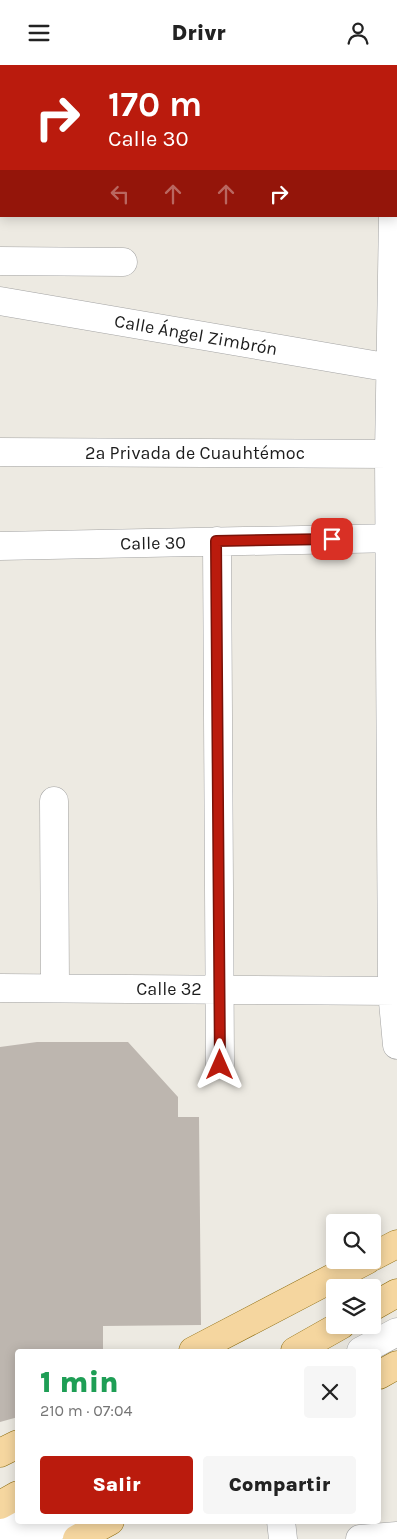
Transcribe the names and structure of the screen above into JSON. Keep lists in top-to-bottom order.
{
  "streets": {
    "street": [
      "Calle Ángel Zimbrón",
      "2a Privada de Cuauhtémoc",
      "Calle 30",
      "Calle 32"
    ]
  },
  "page": {
    "header": "Drivr",
    "turn": ["170 m", "Calle 30"],
    "heading": ["1 min", "210 m · 07:04"],
    "buttons": ["Salir", "Compartir"]
  }
}
